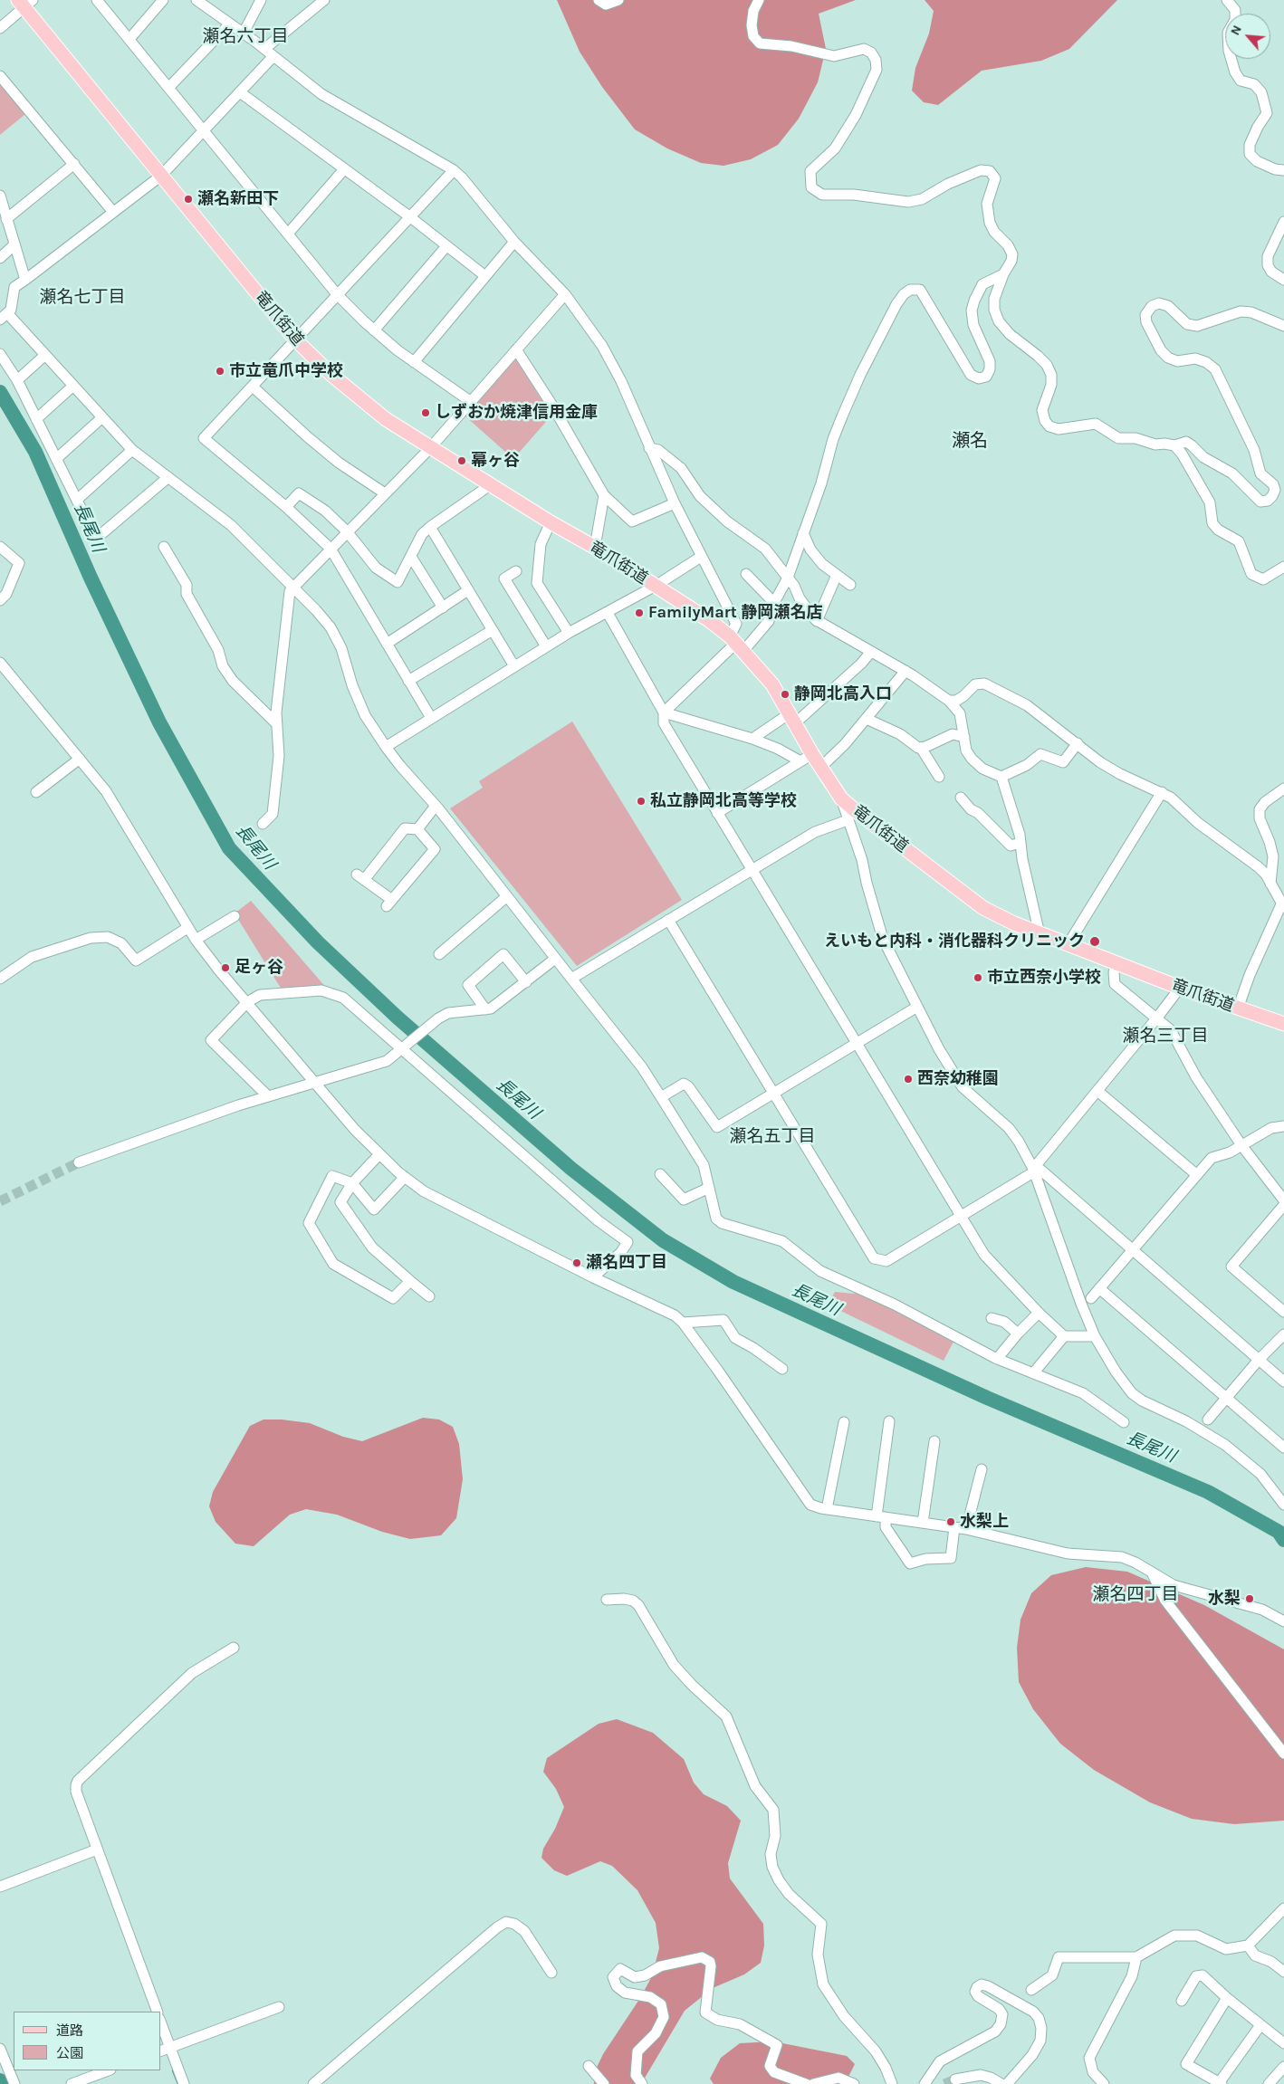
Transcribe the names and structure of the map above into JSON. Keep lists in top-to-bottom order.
{
  "streets": {
    "main road": ["竜爪街道"]
  },
  "districts": [
    "瀬名六丁目",
    "瀬名七丁目",
    "瀬名",
    "瀬名三丁目",
    "瀬名五丁目",
    "瀬名四丁目"
  ],
  "water": ["長尾川"],
  "places": [
    "瀬名新田下",
    "市立竜爪中学校",
    "しずおか焼津信用金庫",
    "幕ヶ谷",
    "FamilyMart 静岡瀬名店",
    "静岡北高入口",
    "私立静岡北高等学校",
    "えいもと内科・消化器科クリニック",
    "足ヶ谷",
    "市立西奈小学校",
    "西奈幼稚園",
    "瀬名四丁目",
    "水梨上",
    "水梨"
  ],
  "legend": ["道路", "公園"],
  "north": "top left"
}
